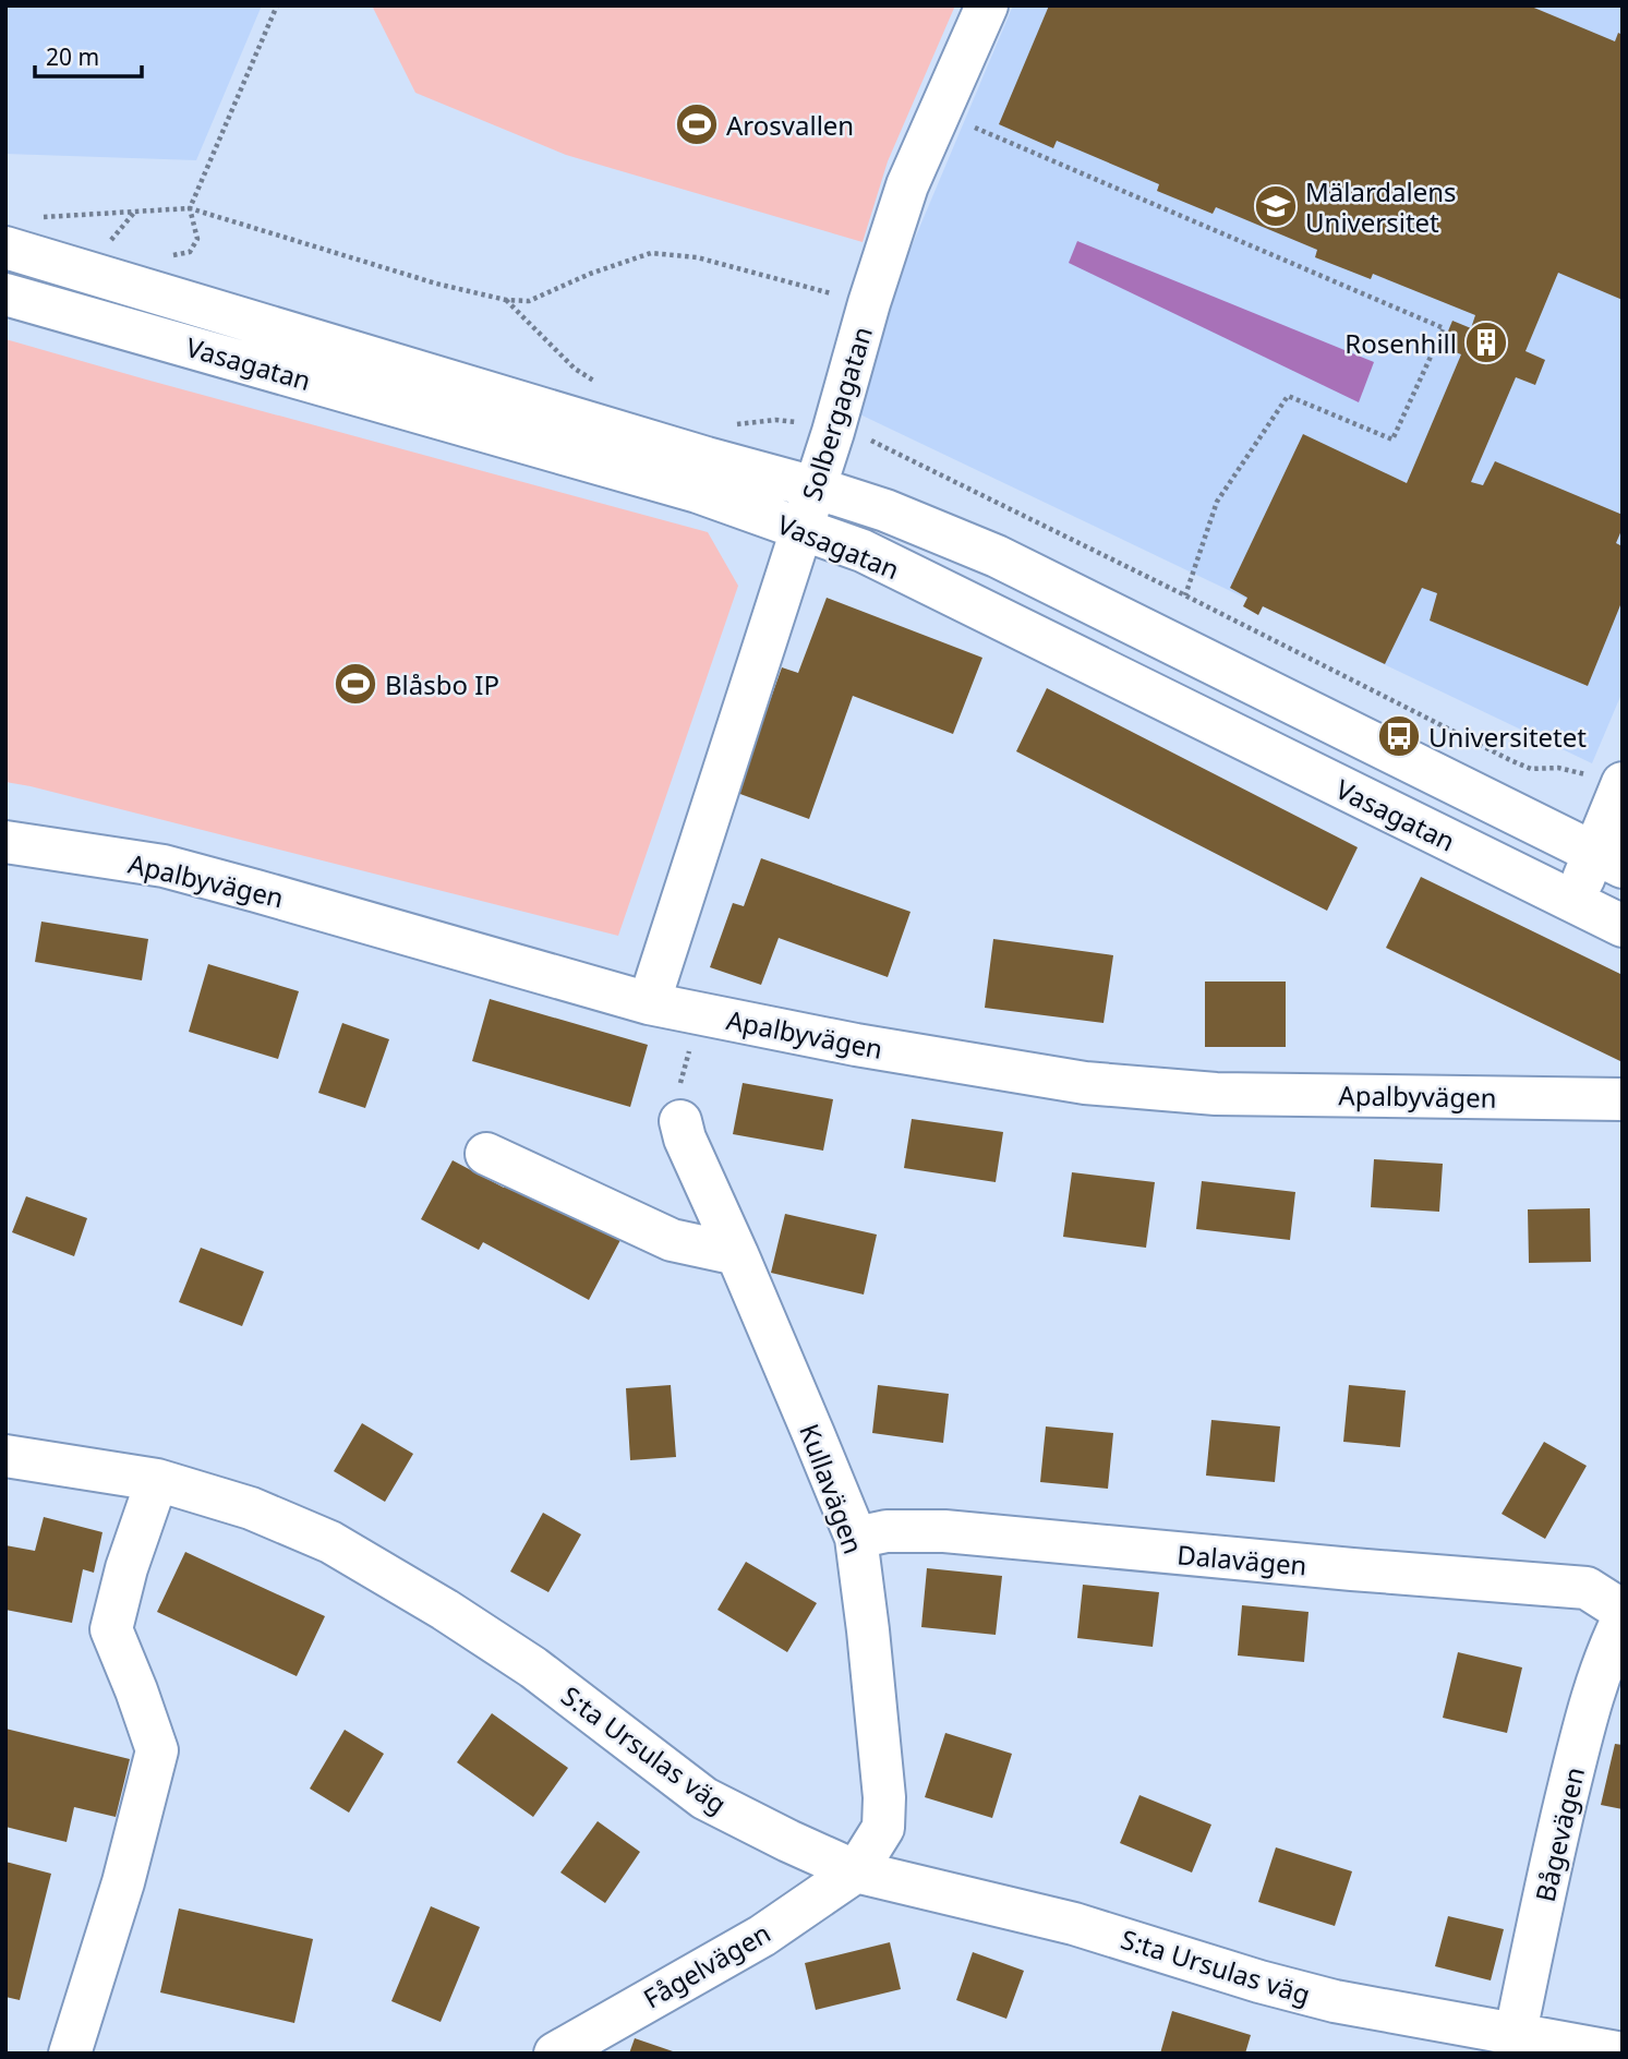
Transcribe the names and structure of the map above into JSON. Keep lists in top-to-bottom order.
{
  "streets": {
    "street": [
      "Vasagatan",
      "Solbergagatan",
      "Apalbyvägen",
      "Kullavägen",
      "Dalavägen",
      "S:ta Ursulas väg",
      "Bågevägen",
      "Fågelvägen"
    ]
  },
  "crossings": [
    ["Vasagatan", "Solbergagatan"],
    ["Solbergagatan", "Apalbyvägen"],
    ["Kullavägen", "Dalavägen"],
    ["Kullavägen", "S:ta Ursulas väg"],
    ["Kullavägen", "Fågelvägen"],
    ["S:ta Ursulas väg", "Bågevägen"],
    ["S:ta Ursulas väg", "Fågelvägen"]
  ],
  "places": {
    "sports": ["Arosvallen", "Blåsbo IP"],
    "school or university": ["Mälardalens Universitet"],
    "building": ["Rosenhill"],
    "bus stop": ["Universitetet"]
  },
  "scale_bar": "20 m"
}
